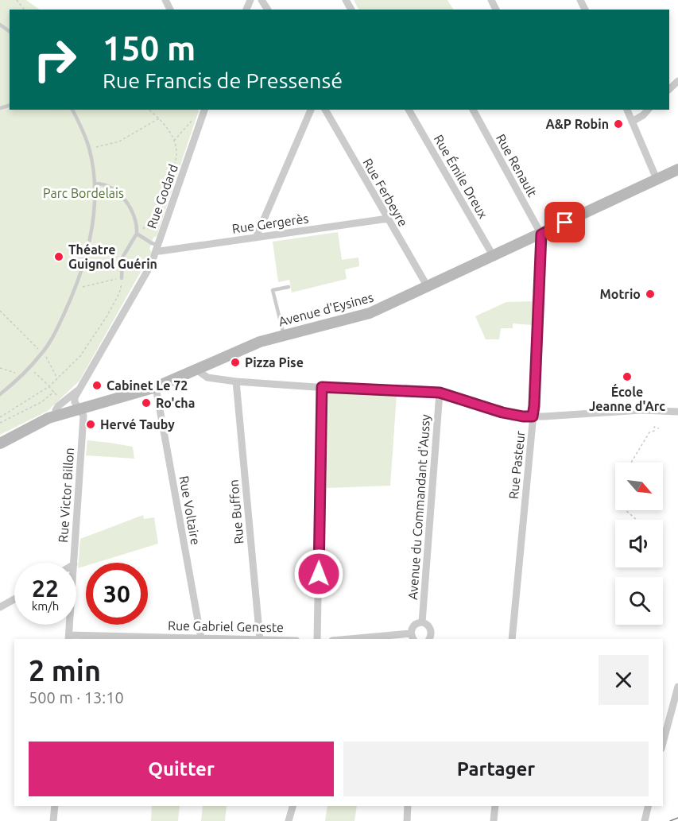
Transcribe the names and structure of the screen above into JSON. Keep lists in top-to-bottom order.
{
  "streets": {
    "street": [
      "Rue Renault",
      "Rue Émile Dreux",
      "Rue Ferbeyre",
      "Rue Godard",
      "Rue Gergerès",
      "Avenue d'Eysines",
      "Rue Pasteur",
      "Rue Victor Billon",
      "Avenue du Commandant d'Aussy",
      "Rue Voltaire",
      "Rue Buffon",
      "Rue Gabriel Geneste"
    ]
  },
  "crossings": [
    ["Rue Renault", "Avenue d'Eysines"],
    ["Rue Renault", "Rue Pasteur"],
    ["Rue Émile Dreux", "Avenue d'Eysines"],
    ["Rue Ferbeyre", "Rue Gergerès"],
    ["Rue Ferbeyre", "Avenue d'Eysines"],
    ["Rue Godard", "Rue Gergerès"],
    ["Rue Godard", "Rue Victor Billon"],
    ["Avenue d'Eysines", "Rue Pasteur"],
    ["Avenue d'Eysines", "Rue Victor Billon"],
    ["Avenue d'Eysines", "Rue Voltaire"],
    ["Rue Victor Billon", "Rue Gabriel Geneste"],
    ["Rue Voltaire", "Rue Gabriel Geneste"]
  ],
  "parks": ["Parc Bordelais"],
  "places": [
    "A&P Robin",
    "Théatre Guignol Guérin",
    "Motrio",
    "Pizza Pise",
    "École Jeanne d'Arc",
    "Cabinet Le 72",
    "Ro'cha",
    "Hervé Tauby"
  ],
  "north": "bottom right",
  "page": {
    "turn": ["150 m", "Rue Francis de Pressensé"],
    "speed": "22 km/h",
    "limit": "30",
    "heading": ["2 min", "500 m · 13:10"],
    "buttons": ["Quitter", "Partager"]
  }
}
